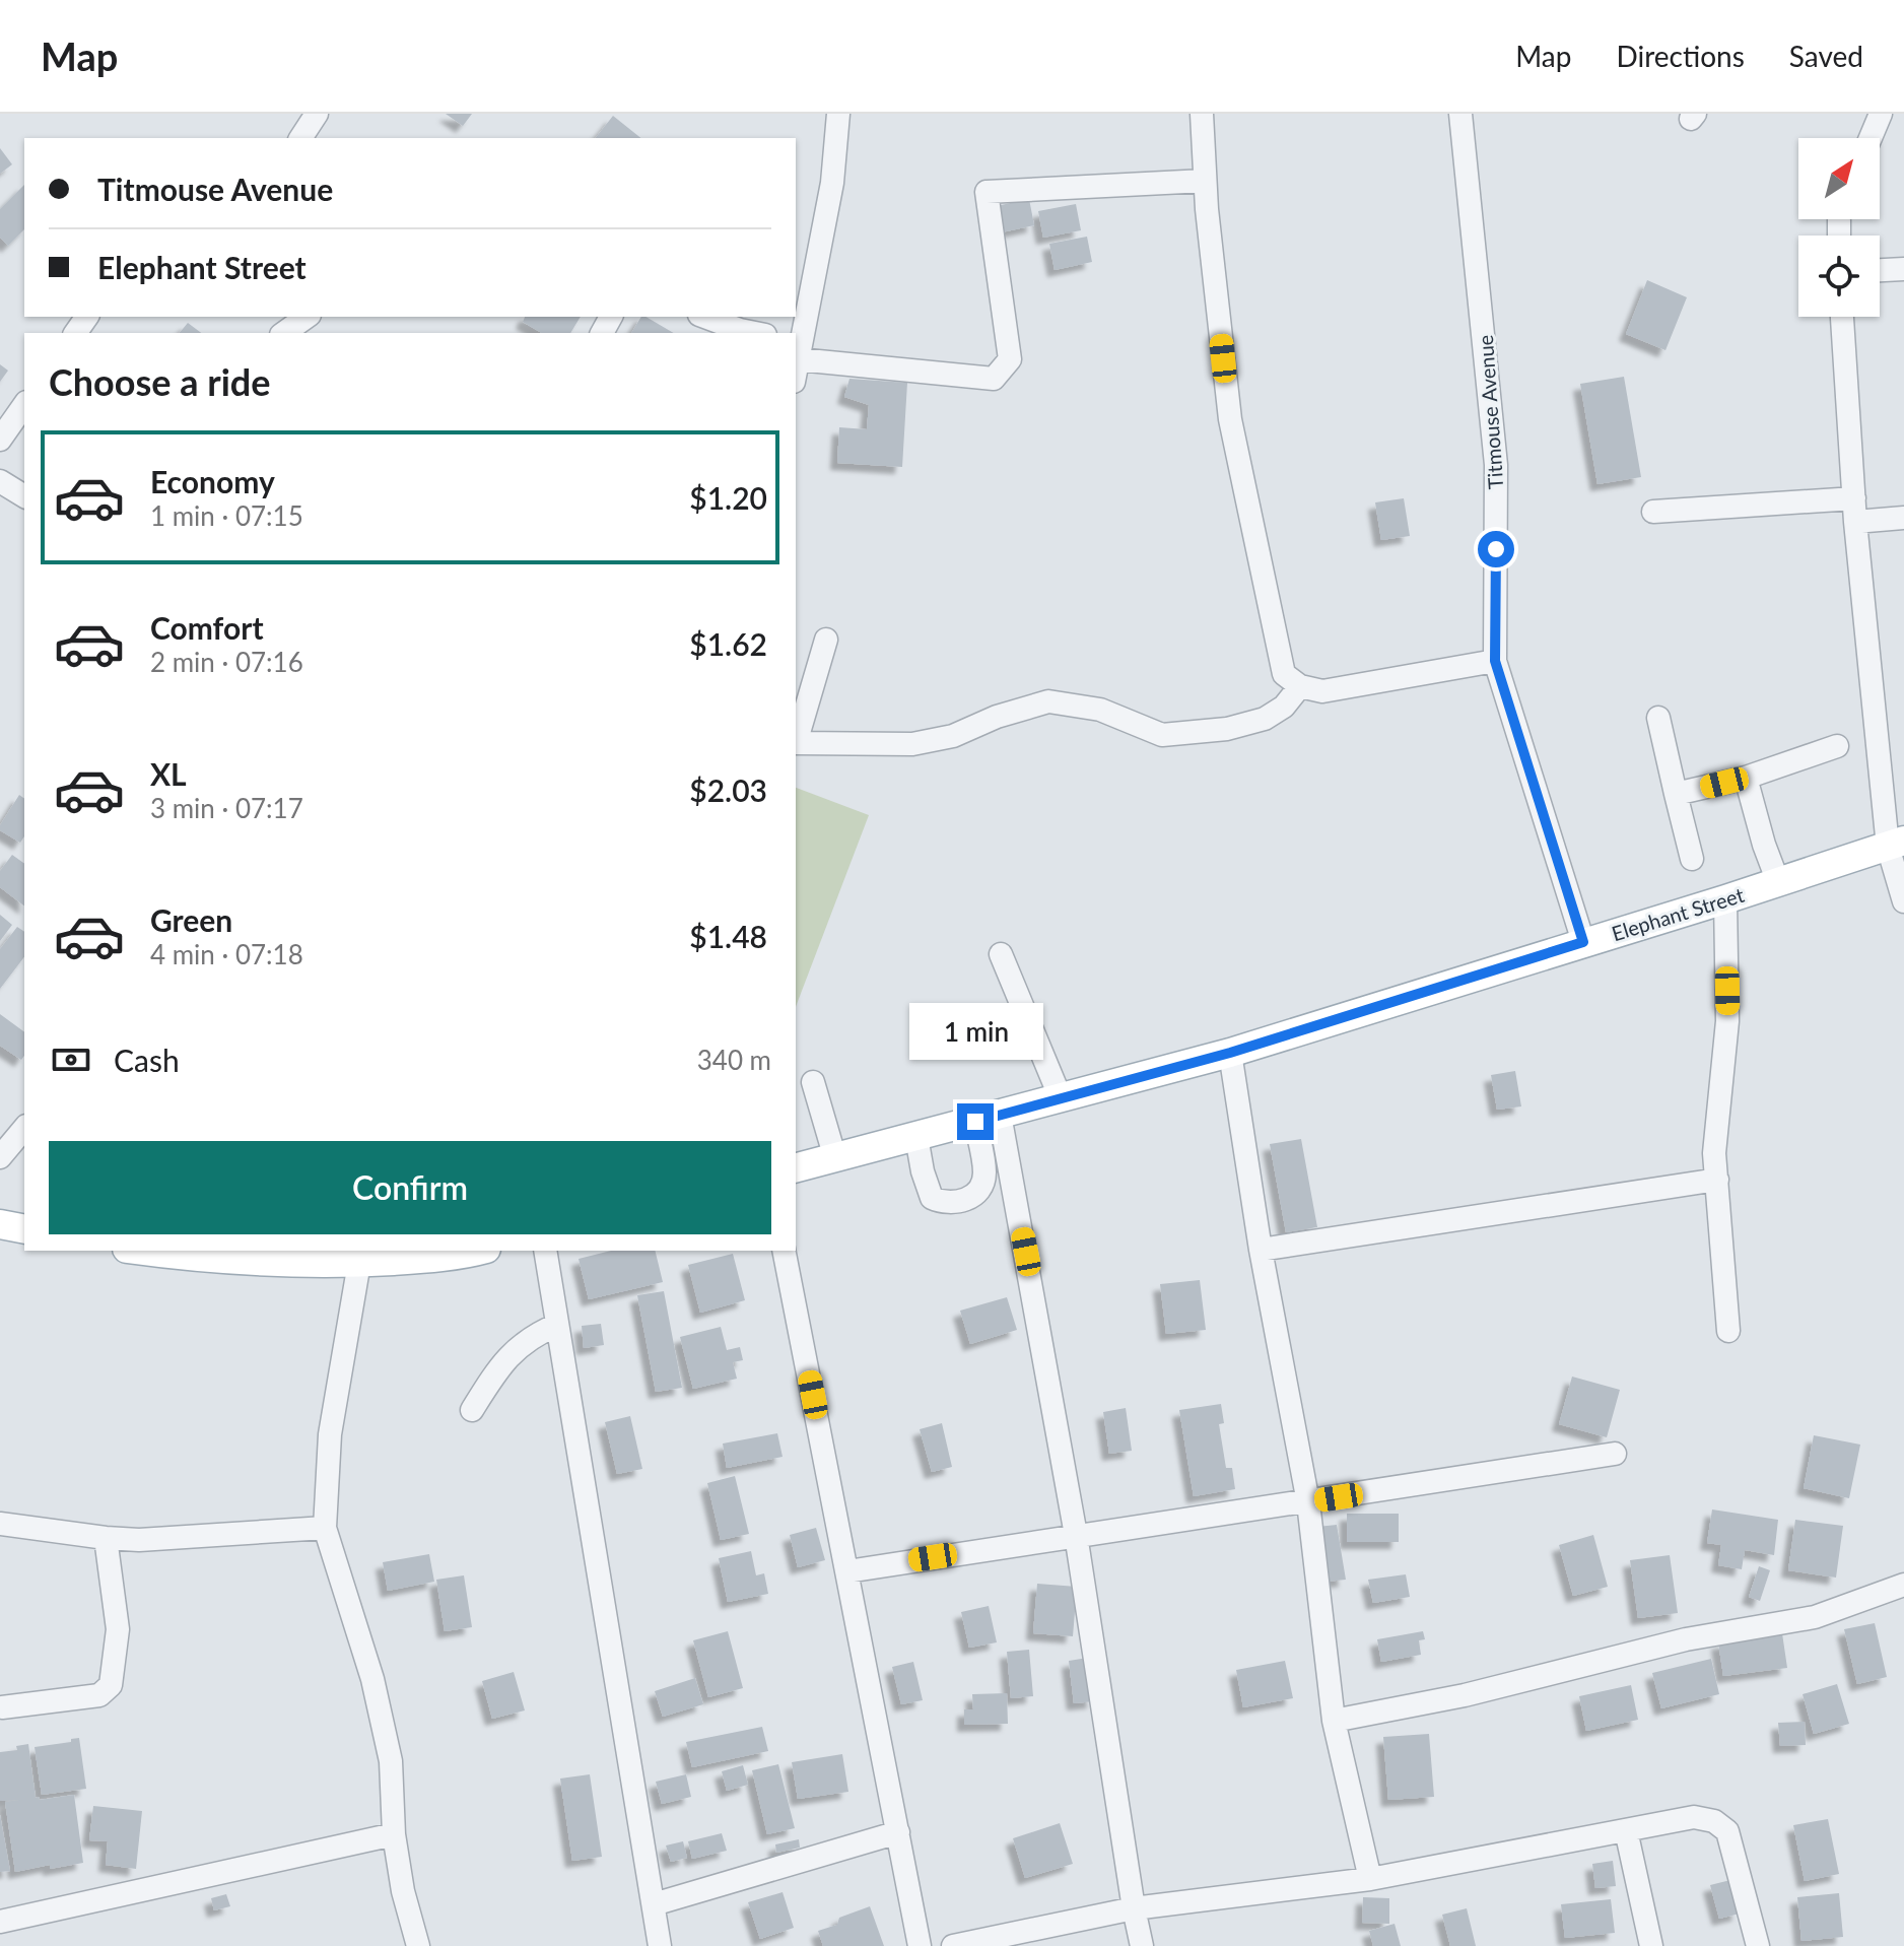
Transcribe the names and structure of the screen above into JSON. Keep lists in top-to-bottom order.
{
  "streets": {
    "main road": ["Elephant Street"],
    "street": ["Titmouse Avenue"]
  },
  "crossings": [
    ["Titmouse Avenue", "Elephant Street"]
  ],
  "north": "top right",
  "page": {
    "header": "Map",
    "nav": ["Map", "Directions", "Saved"],
    "banner": ["Titmouse Avenue", "Elephant Street"],
    "heading": "Choose a ride",
    "list": [
      {
        "name": "Economy",
        "note": "1 min · 07:15",
        "value": "$1.20"
      },
      {
        "name": "Comfort",
        "note": "2 min · 07:16",
        "value": "$1.62"
      },
      {
        "name": "XL",
        "note": "3 min · 07:17",
        "value": "$2.03"
      },
      {
        "name": "Green",
        "note": "4 min · 07:18",
        "value": "$1.48"
      }
    ],
    "bubble": "1 min",
    "pay": ["Cash", "340 m"],
    "buttons": "Confirm"
  }
}
